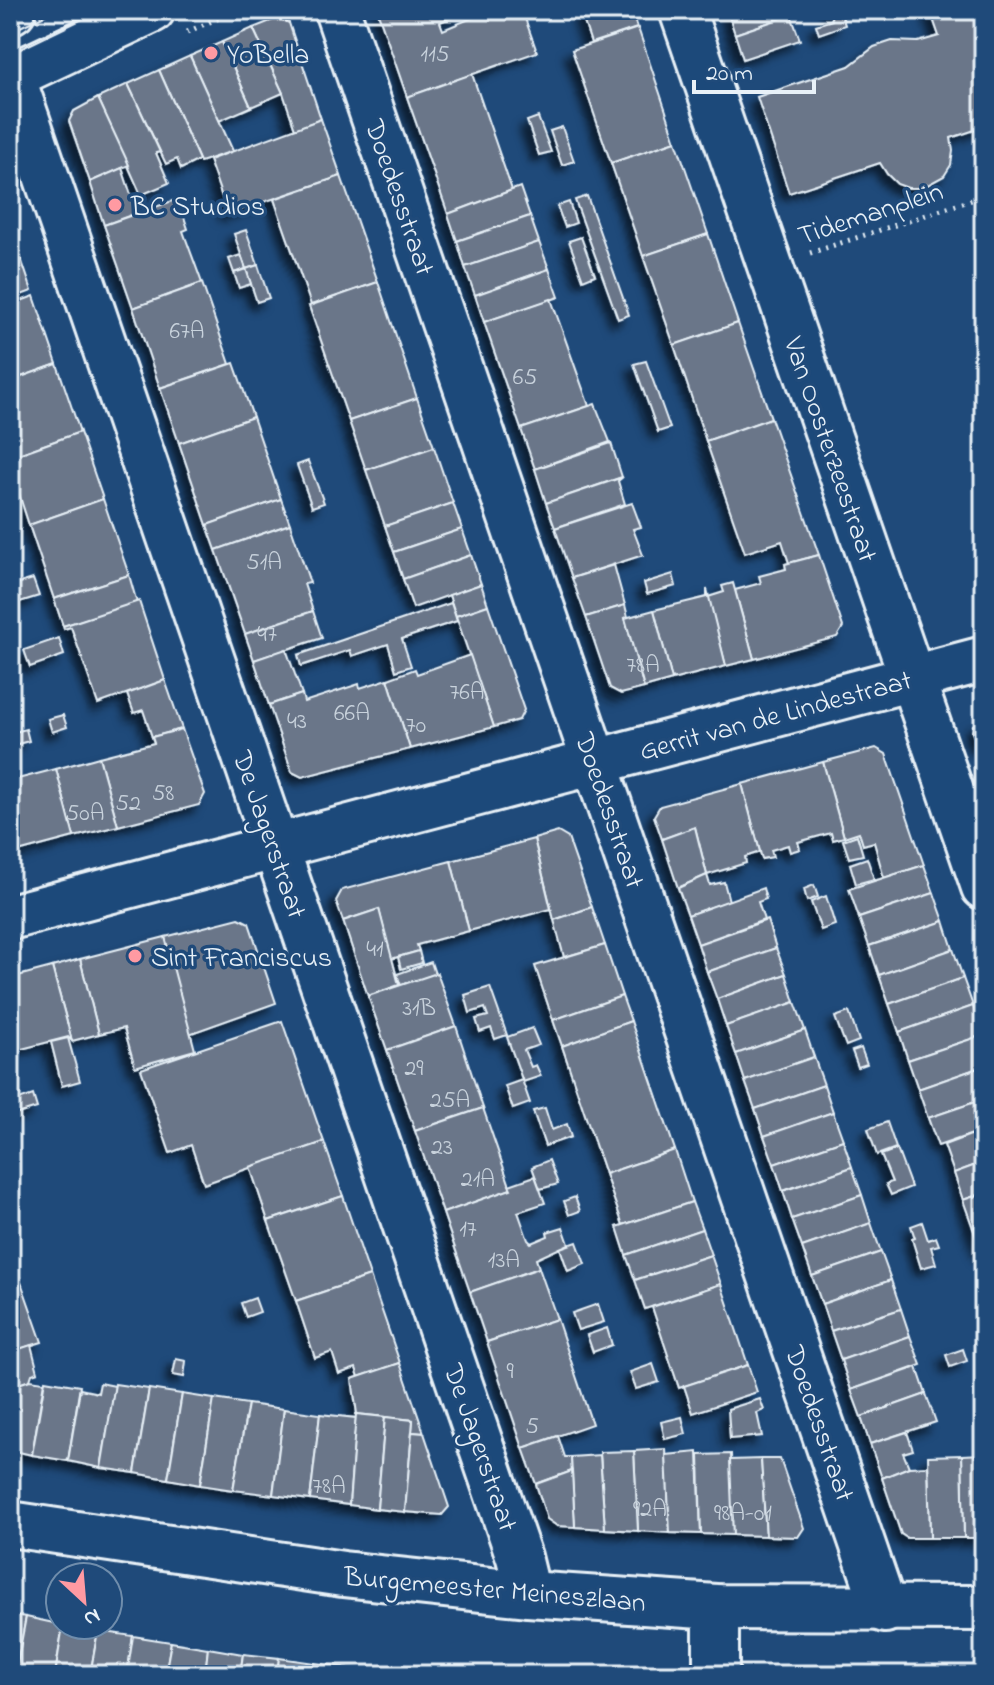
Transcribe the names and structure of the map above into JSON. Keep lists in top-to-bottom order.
{
  "streets": {
    "street": [
      "Doedesstraat",
      "Van Oosterzeestraat",
      "Gerrit van de Lindestraat",
      "De Jagerstraat",
      "Burgemeester Meineszlaan"
    ],
    "path": ["Tidemanplein"]
  },
  "crossings": [
    ["Doedesstraat", "Gerrit van de Lindestraat"],
    ["Doedesstraat", "Burgemeester Meineszlaan"],
    ["Tidemanplein", "Van Oosterzeestraat"],
    ["Van Oosterzeestraat", "Gerrit van de Lindestraat"],
    ["Gerrit van de Lindestraat", "De Jagerstraat"],
    ["De Jagerstraat", "Burgemeester Meineszlaan"]
  ],
  "places": ["YoBella", "BC Studios", "Sint Franciscus"],
  "house_numbers": [
    "115",
    "67A",
    "65",
    "51A",
    "47",
    "78A",
    "76A",
    "66A",
    "43",
    "70",
    "58",
    "52",
    "50A",
    "41",
    "31B",
    "29",
    "25A",
    "23",
    "21A",
    "17",
    "13A",
    "9",
    "5",
    "78A",
    "92A",
    "98A-01"
  ],
  "scale_bar": "20 m",
  "north": "bottom right"
}
